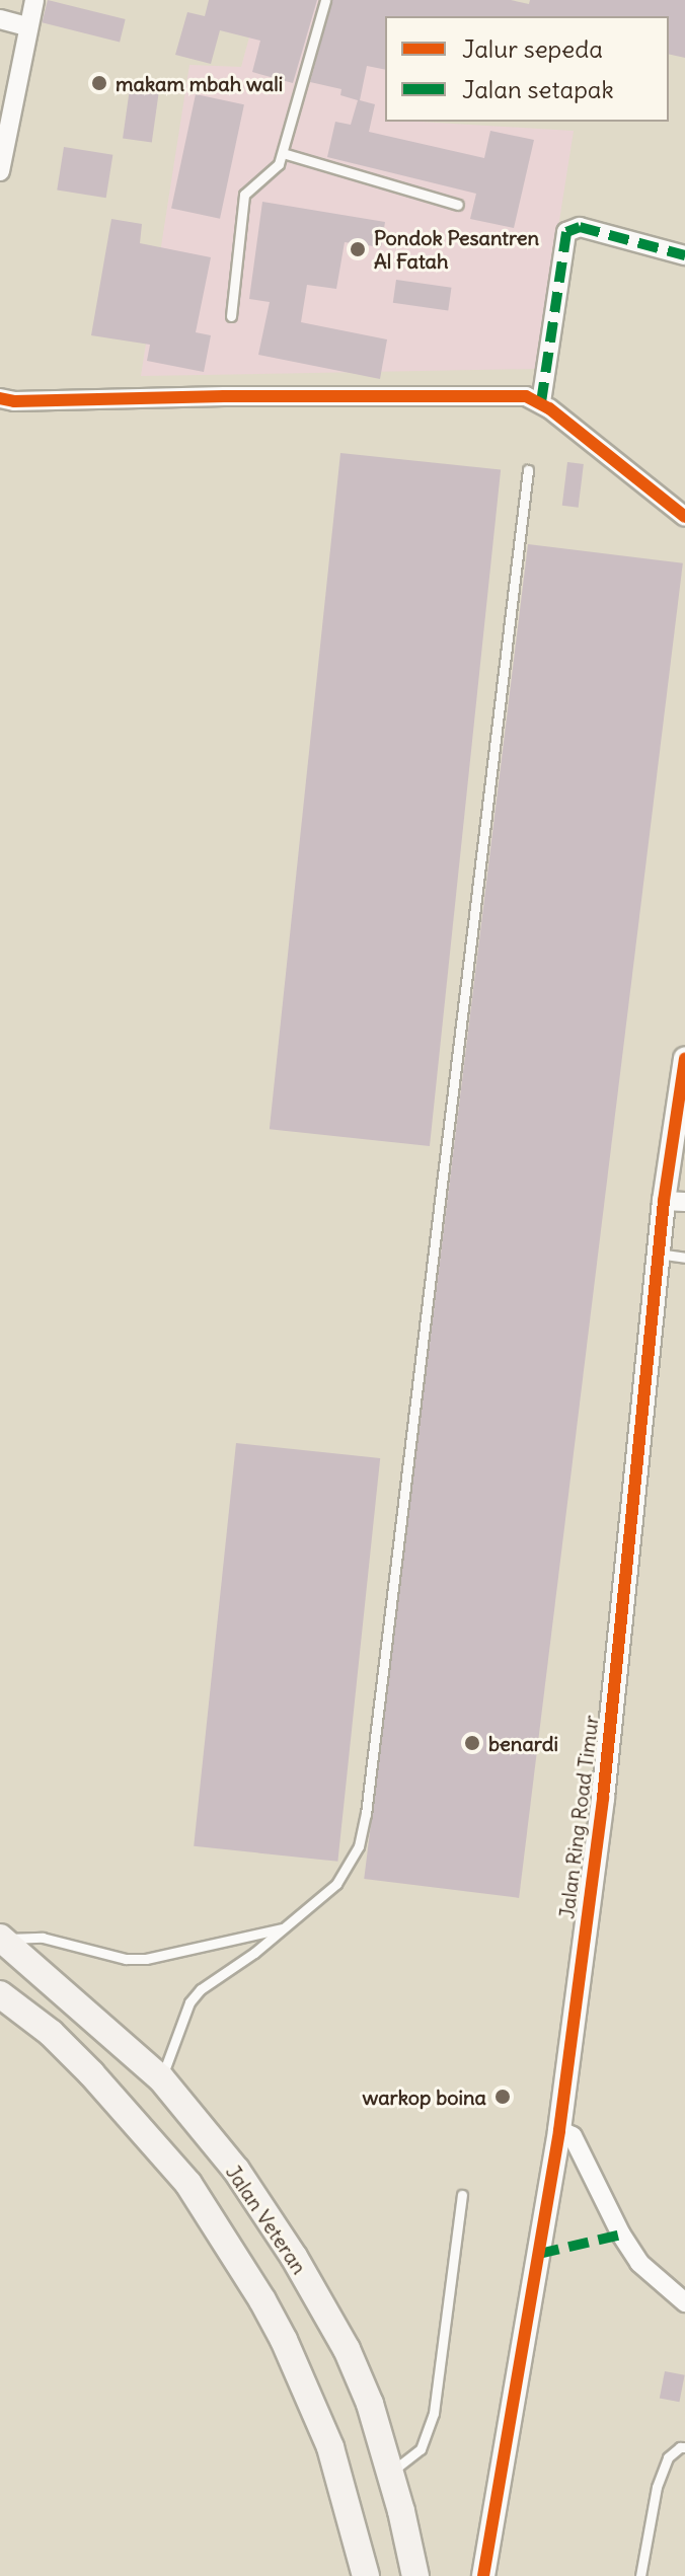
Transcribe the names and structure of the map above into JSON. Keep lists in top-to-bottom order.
{
  "streets": {
    "main road": ["Jalan Veteran"],
    "street": ["Jalan Ring Road Timur"]
  },
  "places": [
    "makam mbah wali",
    "Pondok Pesantren Al Fatah",
    "benardi",
    "warkop boina"
  ],
  "legend": ["Jalur sepeda", "Jalan setapak"]
}
